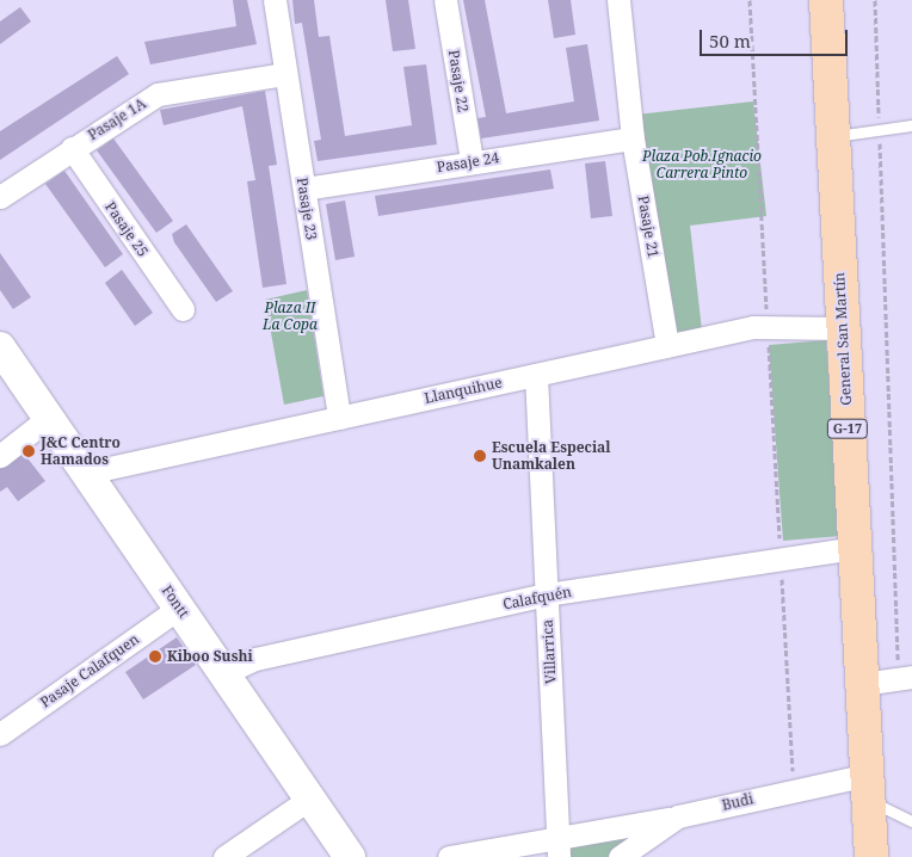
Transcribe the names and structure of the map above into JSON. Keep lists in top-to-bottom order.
{
  "streets": {
    "main road": ["General San Martín", "G-17", "Fontt"],
    "street": [
      "Pasaje 22",
      "Pasaje 1A",
      "Pasaje 24",
      "Pasaje 23",
      "Pasaje 21",
      "Pasaje 25",
      "Llanquihue",
      "Calafquén",
      "Villarrica",
      "Pasaje Calafquen",
      "Budi"
    ]
  },
  "crossings": [
    ["Pasaje 22", "Pasaje 24"],
    ["Pasaje 1A", "Pasaje 23"],
    ["Pasaje 1A", "Pasaje 25"],
    ["Pasaje 24", "Pasaje 23"],
    ["Pasaje 24", "Pasaje 21"],
    ["Pasaje 23", "Llanquihue"],
    ["Pasaje 21", "Llanquihue"],
    ["General San Martín", "Llanquihue"],
    ["General San Martín", "Calafquén"],
    ["General San Martín", "Budi"],
    ["Llanquihue", "Fontt"],
    ["Llanquihue", "Villarrica"],
    ["Calafquén", "Fontt"],
    ["Calafquén", "Villarrica"],
    ["Fontt", "Pasaje Calafquen"]
  ],
  "parks": ["Plaza Pob.Ignacio Carrera Pinto", "Plaza II La Copa"],
  "places": ["J&C Centro Hamados", "Escuela Especial Unamkalen", "Kiboo Sushi"],
  "scale_bar": "50 m"
}
